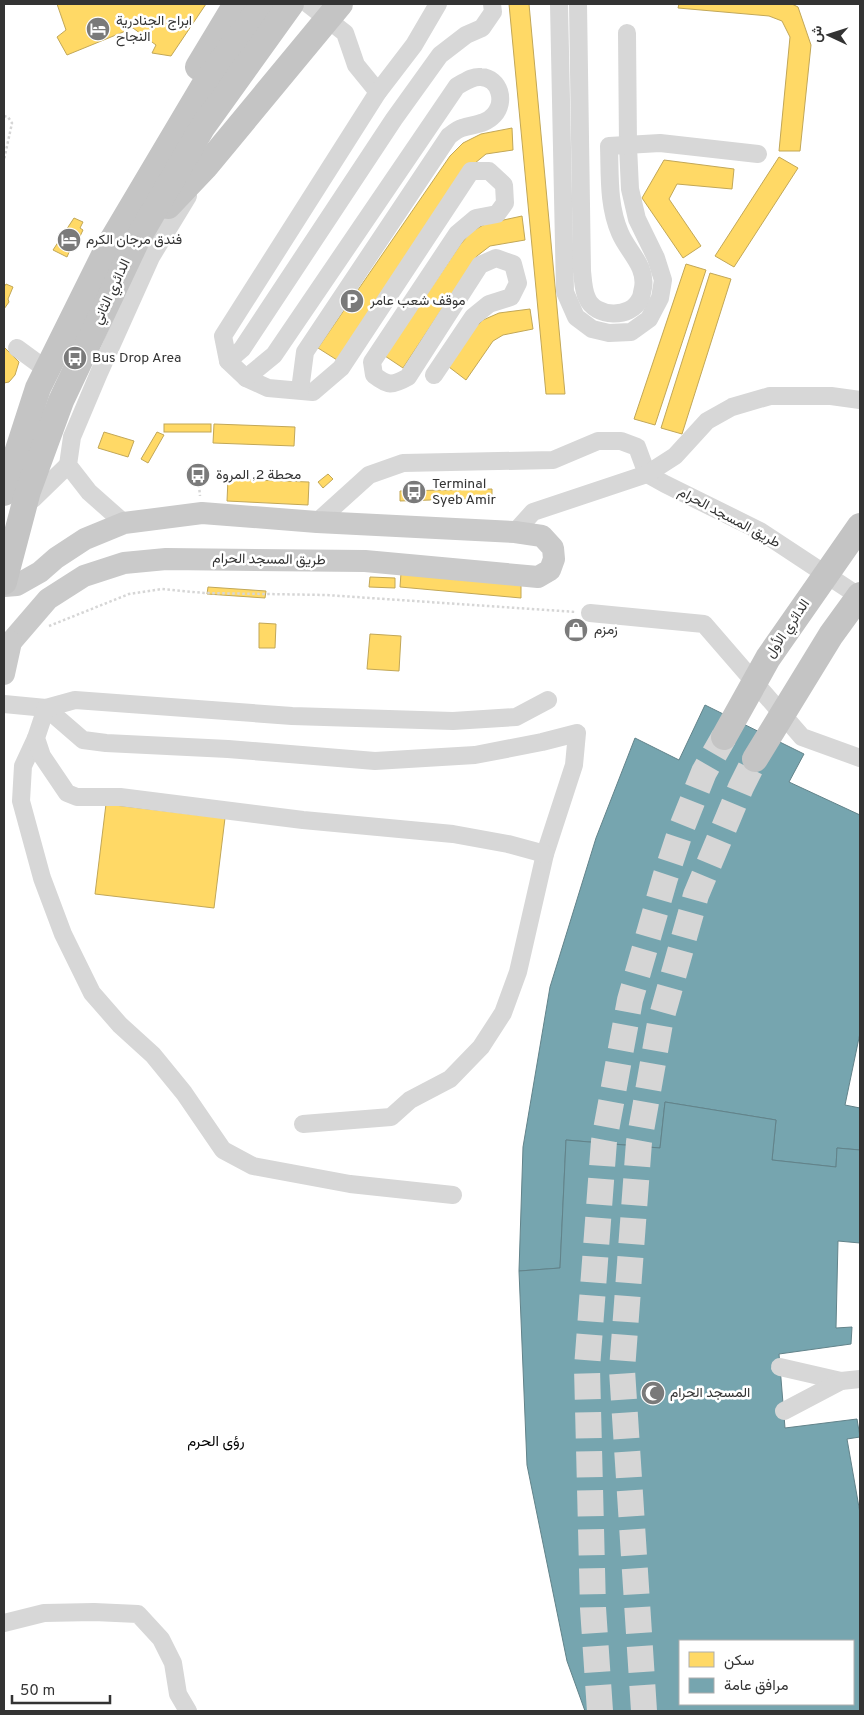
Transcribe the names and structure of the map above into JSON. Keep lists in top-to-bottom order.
{
  "streets": {
    "highway": ["الدائري الثاني", "الدائري الأول"],
    "main road": ["طريق المسجد الحرام"]
  },
  "districts": ["رؤى الحرم"],
  "places": {
    "hotel": ["ابراج الجنادرية النجاح", "فندق مرجان الكرم"],
    "parking": ["موقف شعب عامر"],
    "bus stop": ["Bus Drop Area", "محطة 2, المروة", "Terminal Syeb Amir"],
    "shop": ["زمزم"],
    "mosque": ["المسجد الحرام"]
  },
  "legend": ["سكن", "مرافق عامة"],
  "scale_bar": "50 m",
  "north": "left"
}
